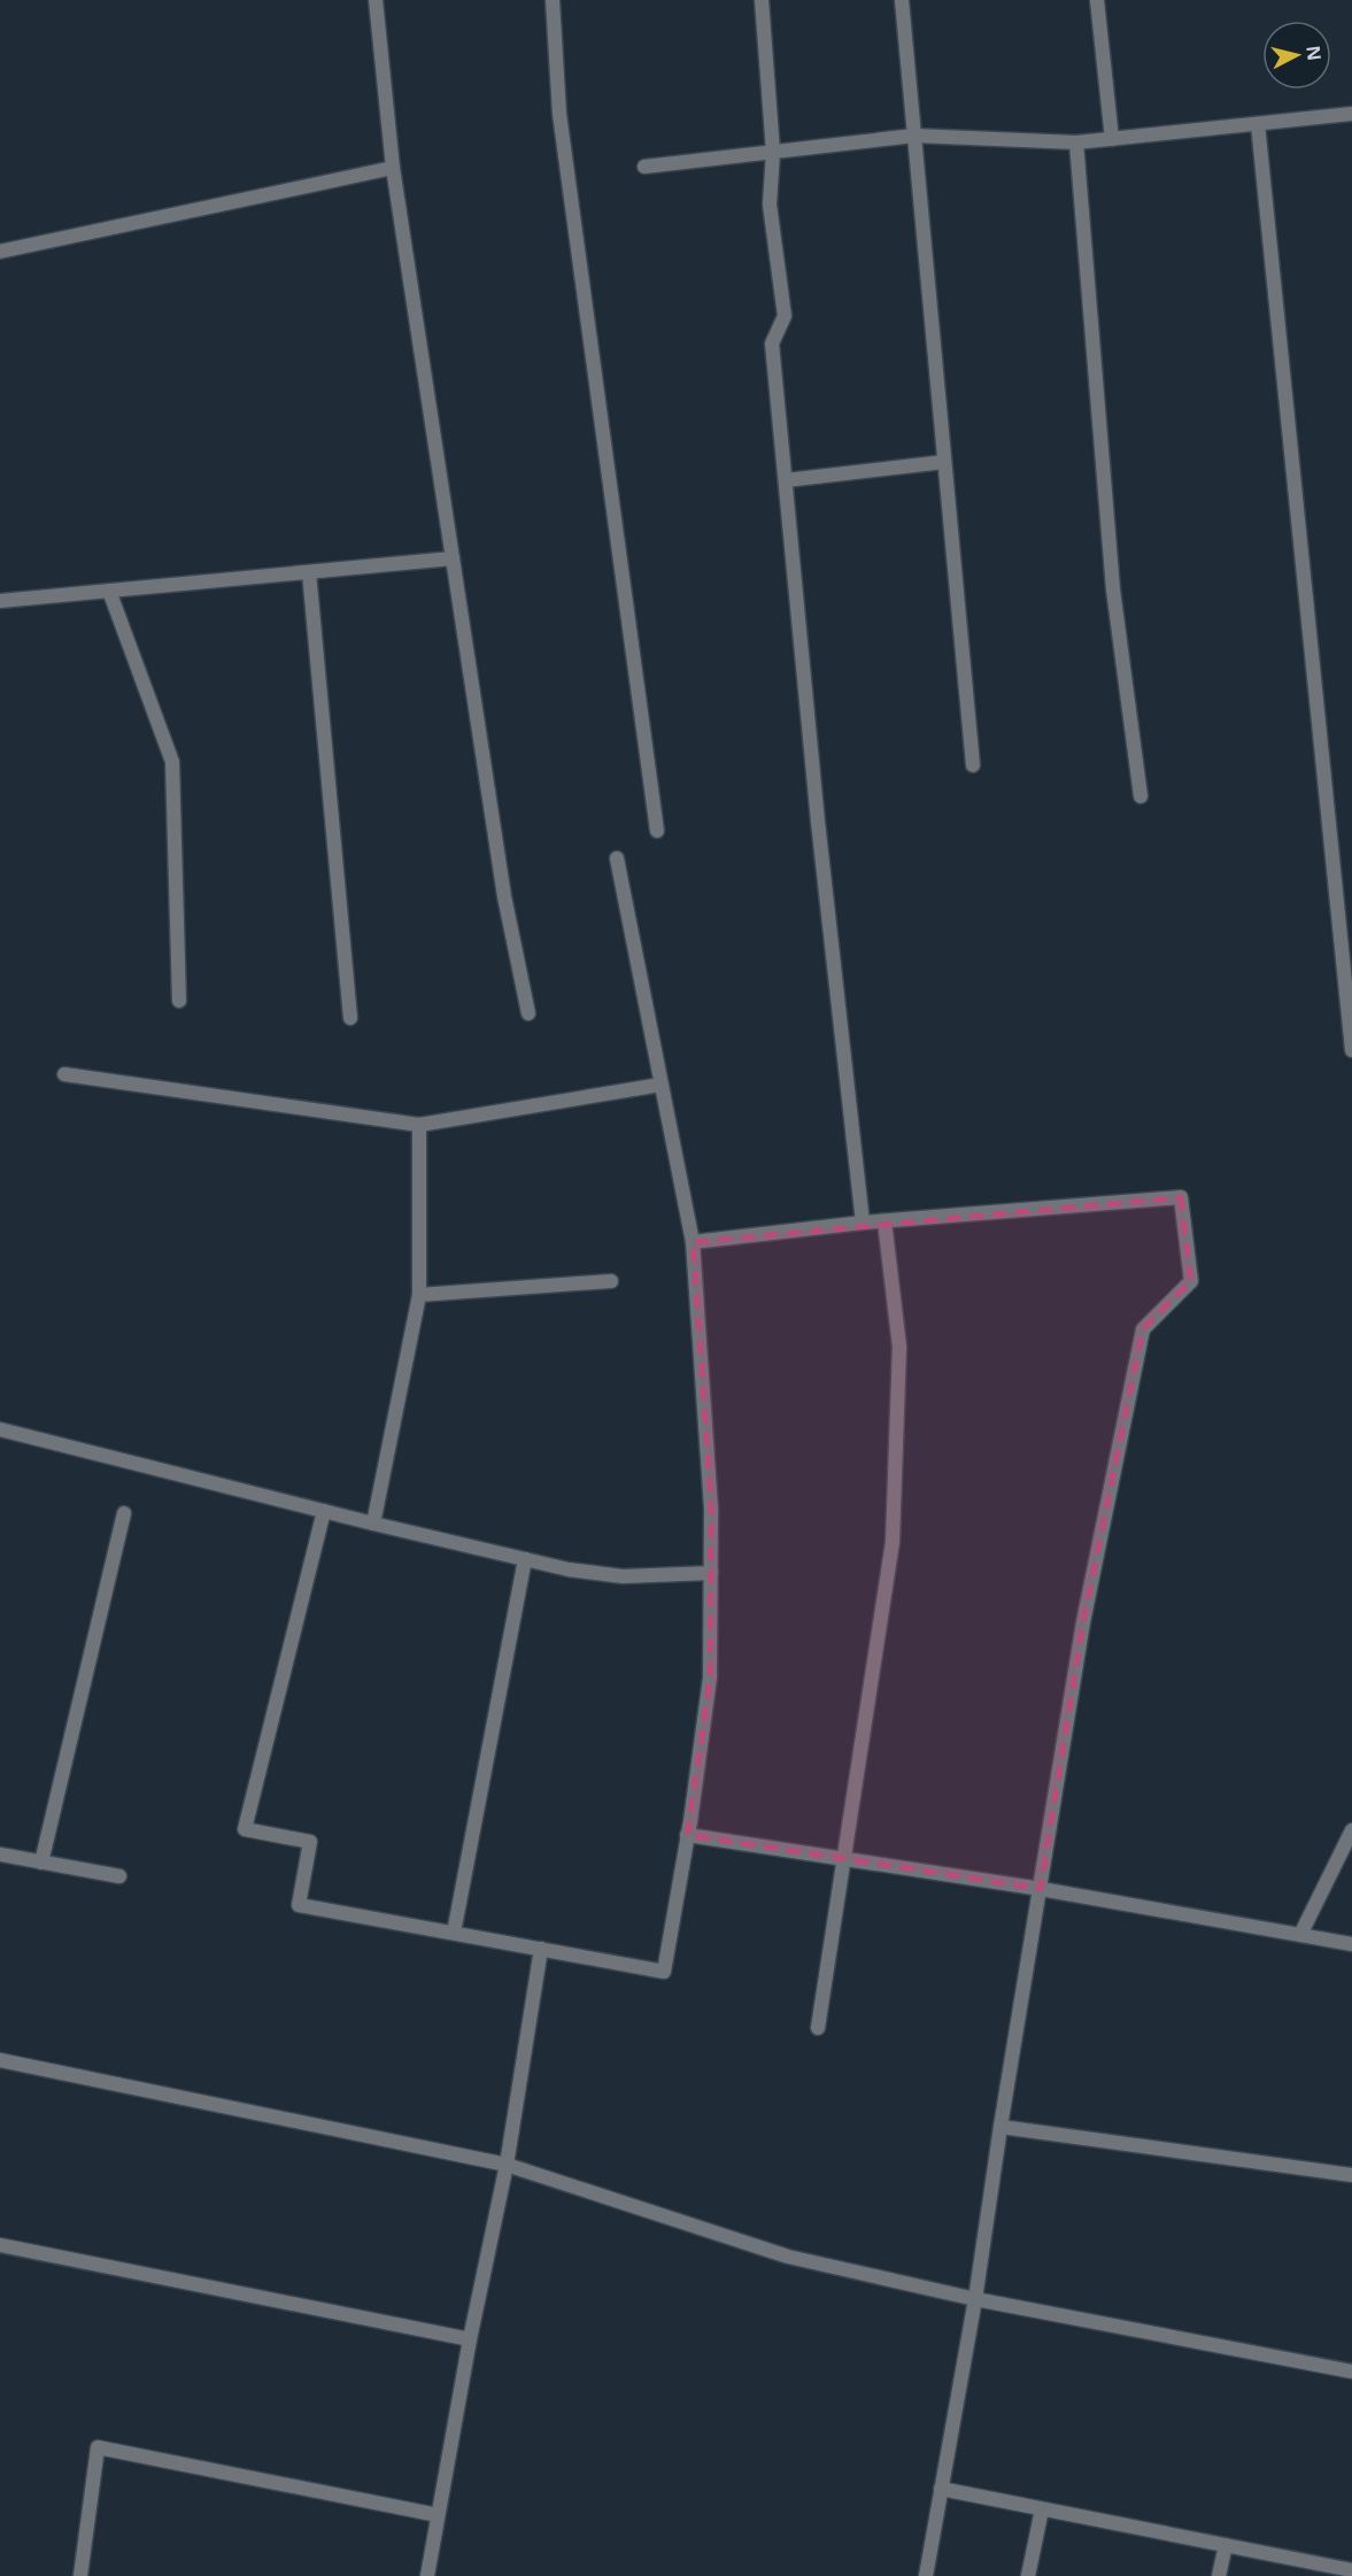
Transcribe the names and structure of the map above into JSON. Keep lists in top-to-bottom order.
{
  "north": "right"
}
